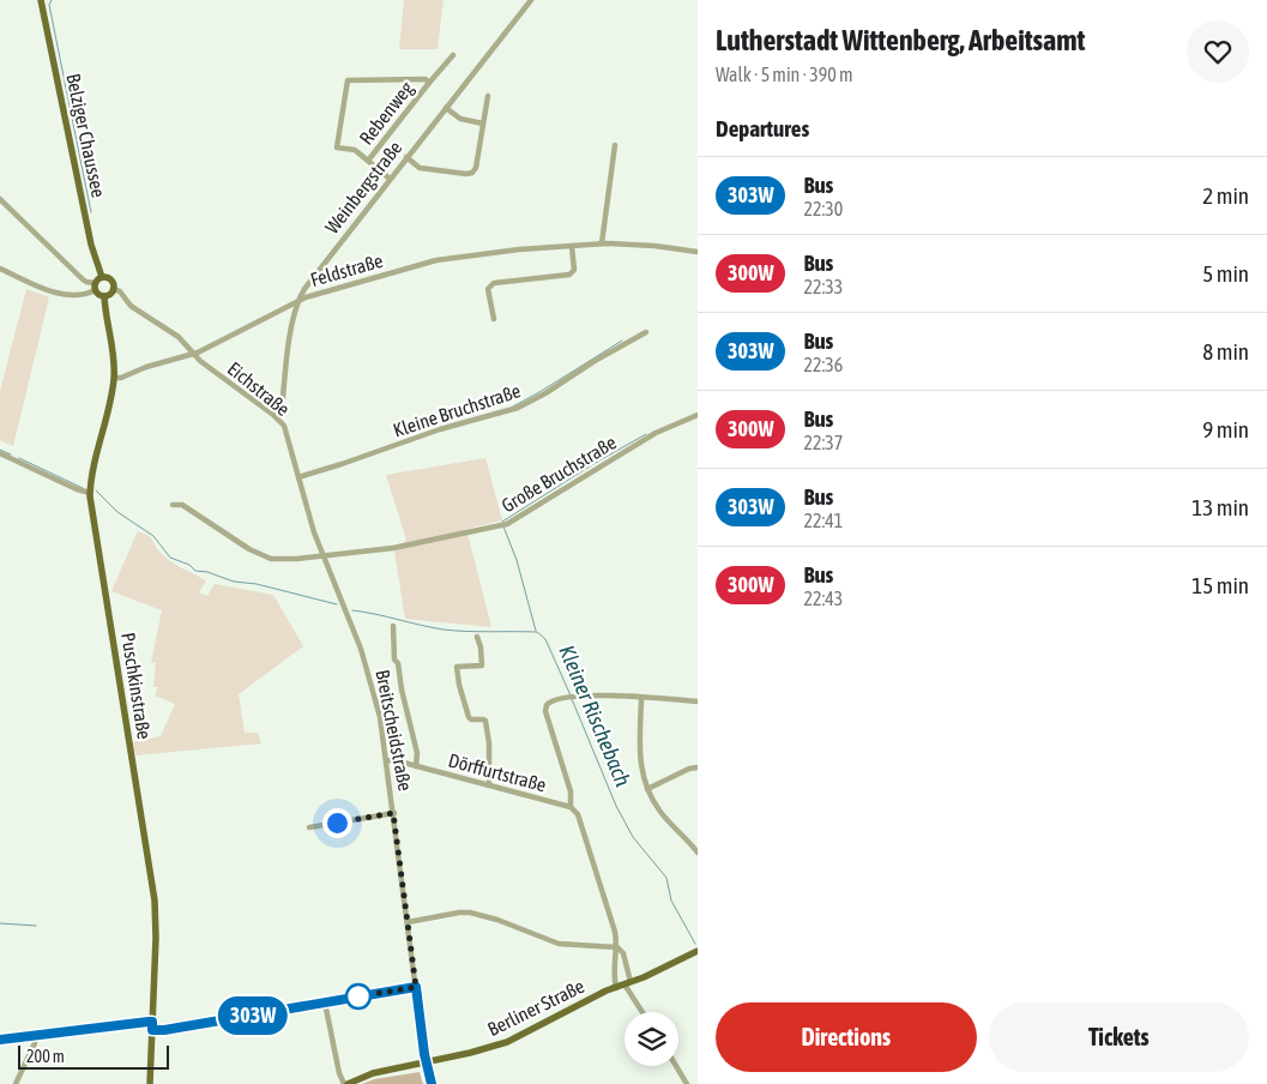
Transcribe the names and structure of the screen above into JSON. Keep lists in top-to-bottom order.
{
  "streets": {
    "main road": ["Belziger Chaussee", "Puschkinstraße", "Berliner Straße"],
    "street": [
      "Rebenweg",
      "Weinbergstraße",
      "Feldstraße",
      "Eichstraße",
      "Kleine Bruchstraße",
      "Große Bruchstraße",
      "Breitscheidstraße",
      "Dörffurtstraße"
    ]
  },
  "crossings": [
    ["Rebenweg", "Weinbergstraße"],
    ["Belziger Chaussee", "Eichstraße"],
    ["Belziger Chaussee", "Puschkinstraße"],
    ["Weinbergstraße", "Feldstraße"],
    ["Weinbergstraße", "Eichstraße"],
    ["Feldstraße", "Eichstraße"],
    ["Feldstraße", "Puschkinstraße"],
    ["Eichstraße", "Kleine Bruchstraße"],
    ["Eichstraße", "Große Bruchstraße"],
    ["Eichstraße", "Puschkinstraße"],
    ["Eichstraße", "Breitscheidstraße"],
    ["Große Bruchstraße", "Breitscheidstraße"],
    ["Breitscheidstraße", "Dörffurtstraße"],
    ["Breitscheidstraße", "Berliner Straße"]
  ],
  "water": ["Kleiner Rischebach"],
  "lines": ["bus line 303W"],
  "scale_bar": "200 m",
  "page": {
    "on_map": "303W",
    "heading": [
      ["Lutherstadt Wittenberg, Arbeitsamt", "Walk · 5 min · 390 m"],
      "Departures"
    ],
    "list": [
      {
        "mark": "303W",
        "name": "Bus",
        "note": "22:30",
        "value": "2 min"
      },
      {
        "mark": "300W",
        "name": "Bus",
        "note": "22:33",
        "value": "5 min"
      },
      {
        "mark": "303W",
        "name": "Bus",
        "note": "22:36",
        "value": "8 min"
      },
      {
        "mark": "300W",
        "name": "Bus",
        "note": "22:37",
        "value": "9 min"
      },
      {
        "mark": "303W",
        "name": "Bus",
        "note": "22:41",
        "value": "13 min"
      },
      {
        "mark": "300W",
        "name": "Bus",
        "note": "22:43",
        "value": "15 min"
      }
    ],
    "buttons": ["Directions", "Tickets"],
    "scale": "200 m"
  }
}
